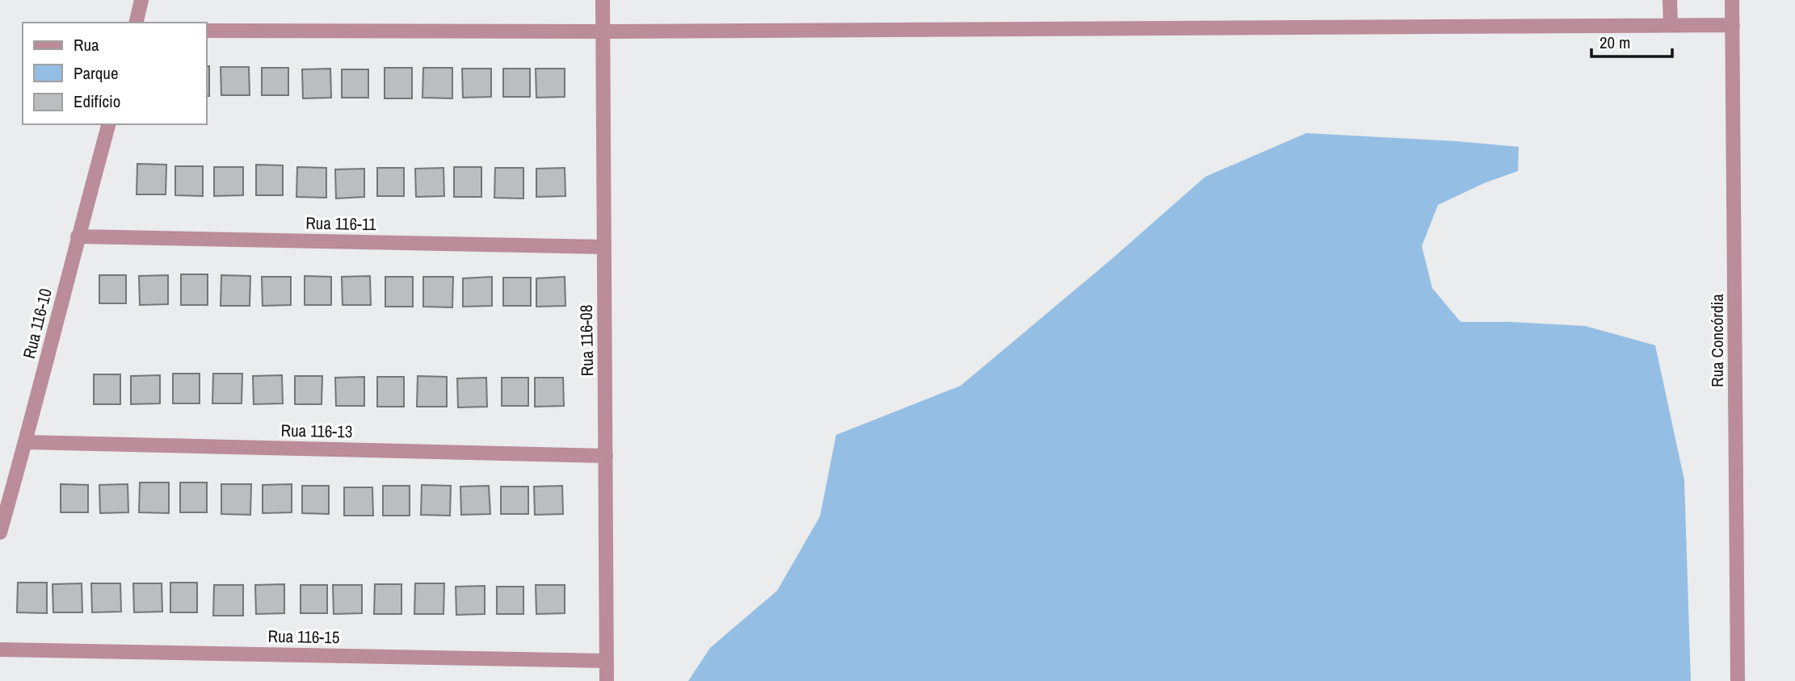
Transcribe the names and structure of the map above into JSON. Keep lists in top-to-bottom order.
{
  "streets": {
    "street": [
      "Rua 116-11",
      "Rua 116-10",
      "Rua 116-08",
      "Rua Concórdia",
      "Rua 116-13",
      "Rua 116-15"
    ]
  },
  "crossings": [
    ["Rua 116-11", "Rua 116-10"],
    ["Rua 116-11", "Rua 116-08"],
    ["Rua 116-10", "Rua 116-13"],
    ["Rua 116-08", "Rua 116-13"],
    ["Rua 116-08", "Rua 116-15"]
  ],
  "legend": ["Rua", "Parque", "Edifício"],
  "scale_bar": "20 m"
}
